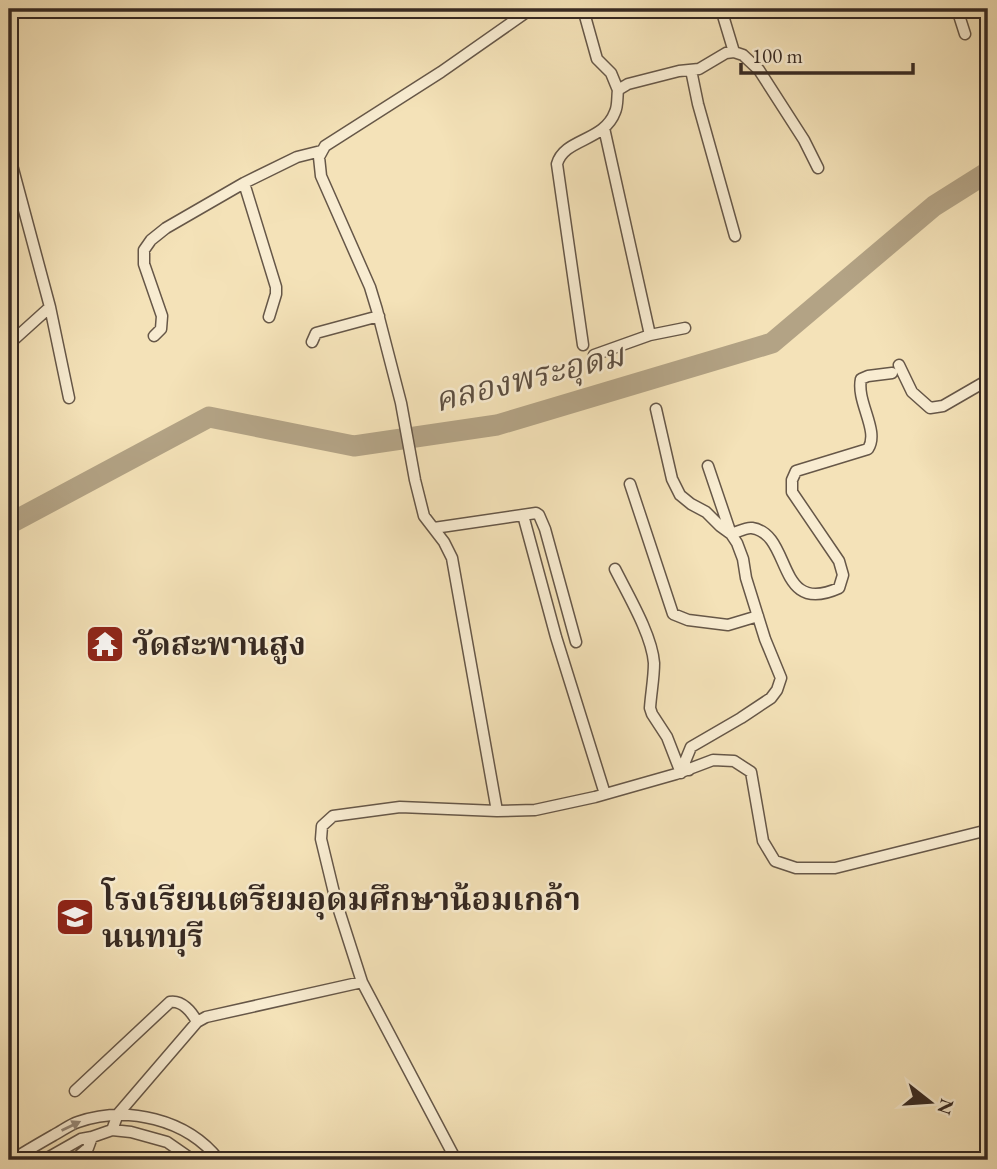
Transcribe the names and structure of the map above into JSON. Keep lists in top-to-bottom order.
{
  "water": ["คลองพระอุดม"],
  "places": {
    "temple": ["วัดสะพานสูง"],
    "school or university": ["โรงเรียนเตรียมอุดมศึกษาน้อมเกล้า นนทบุรี"]
  },
  "scale_bar": "100 m",
  "north": "right"
}
